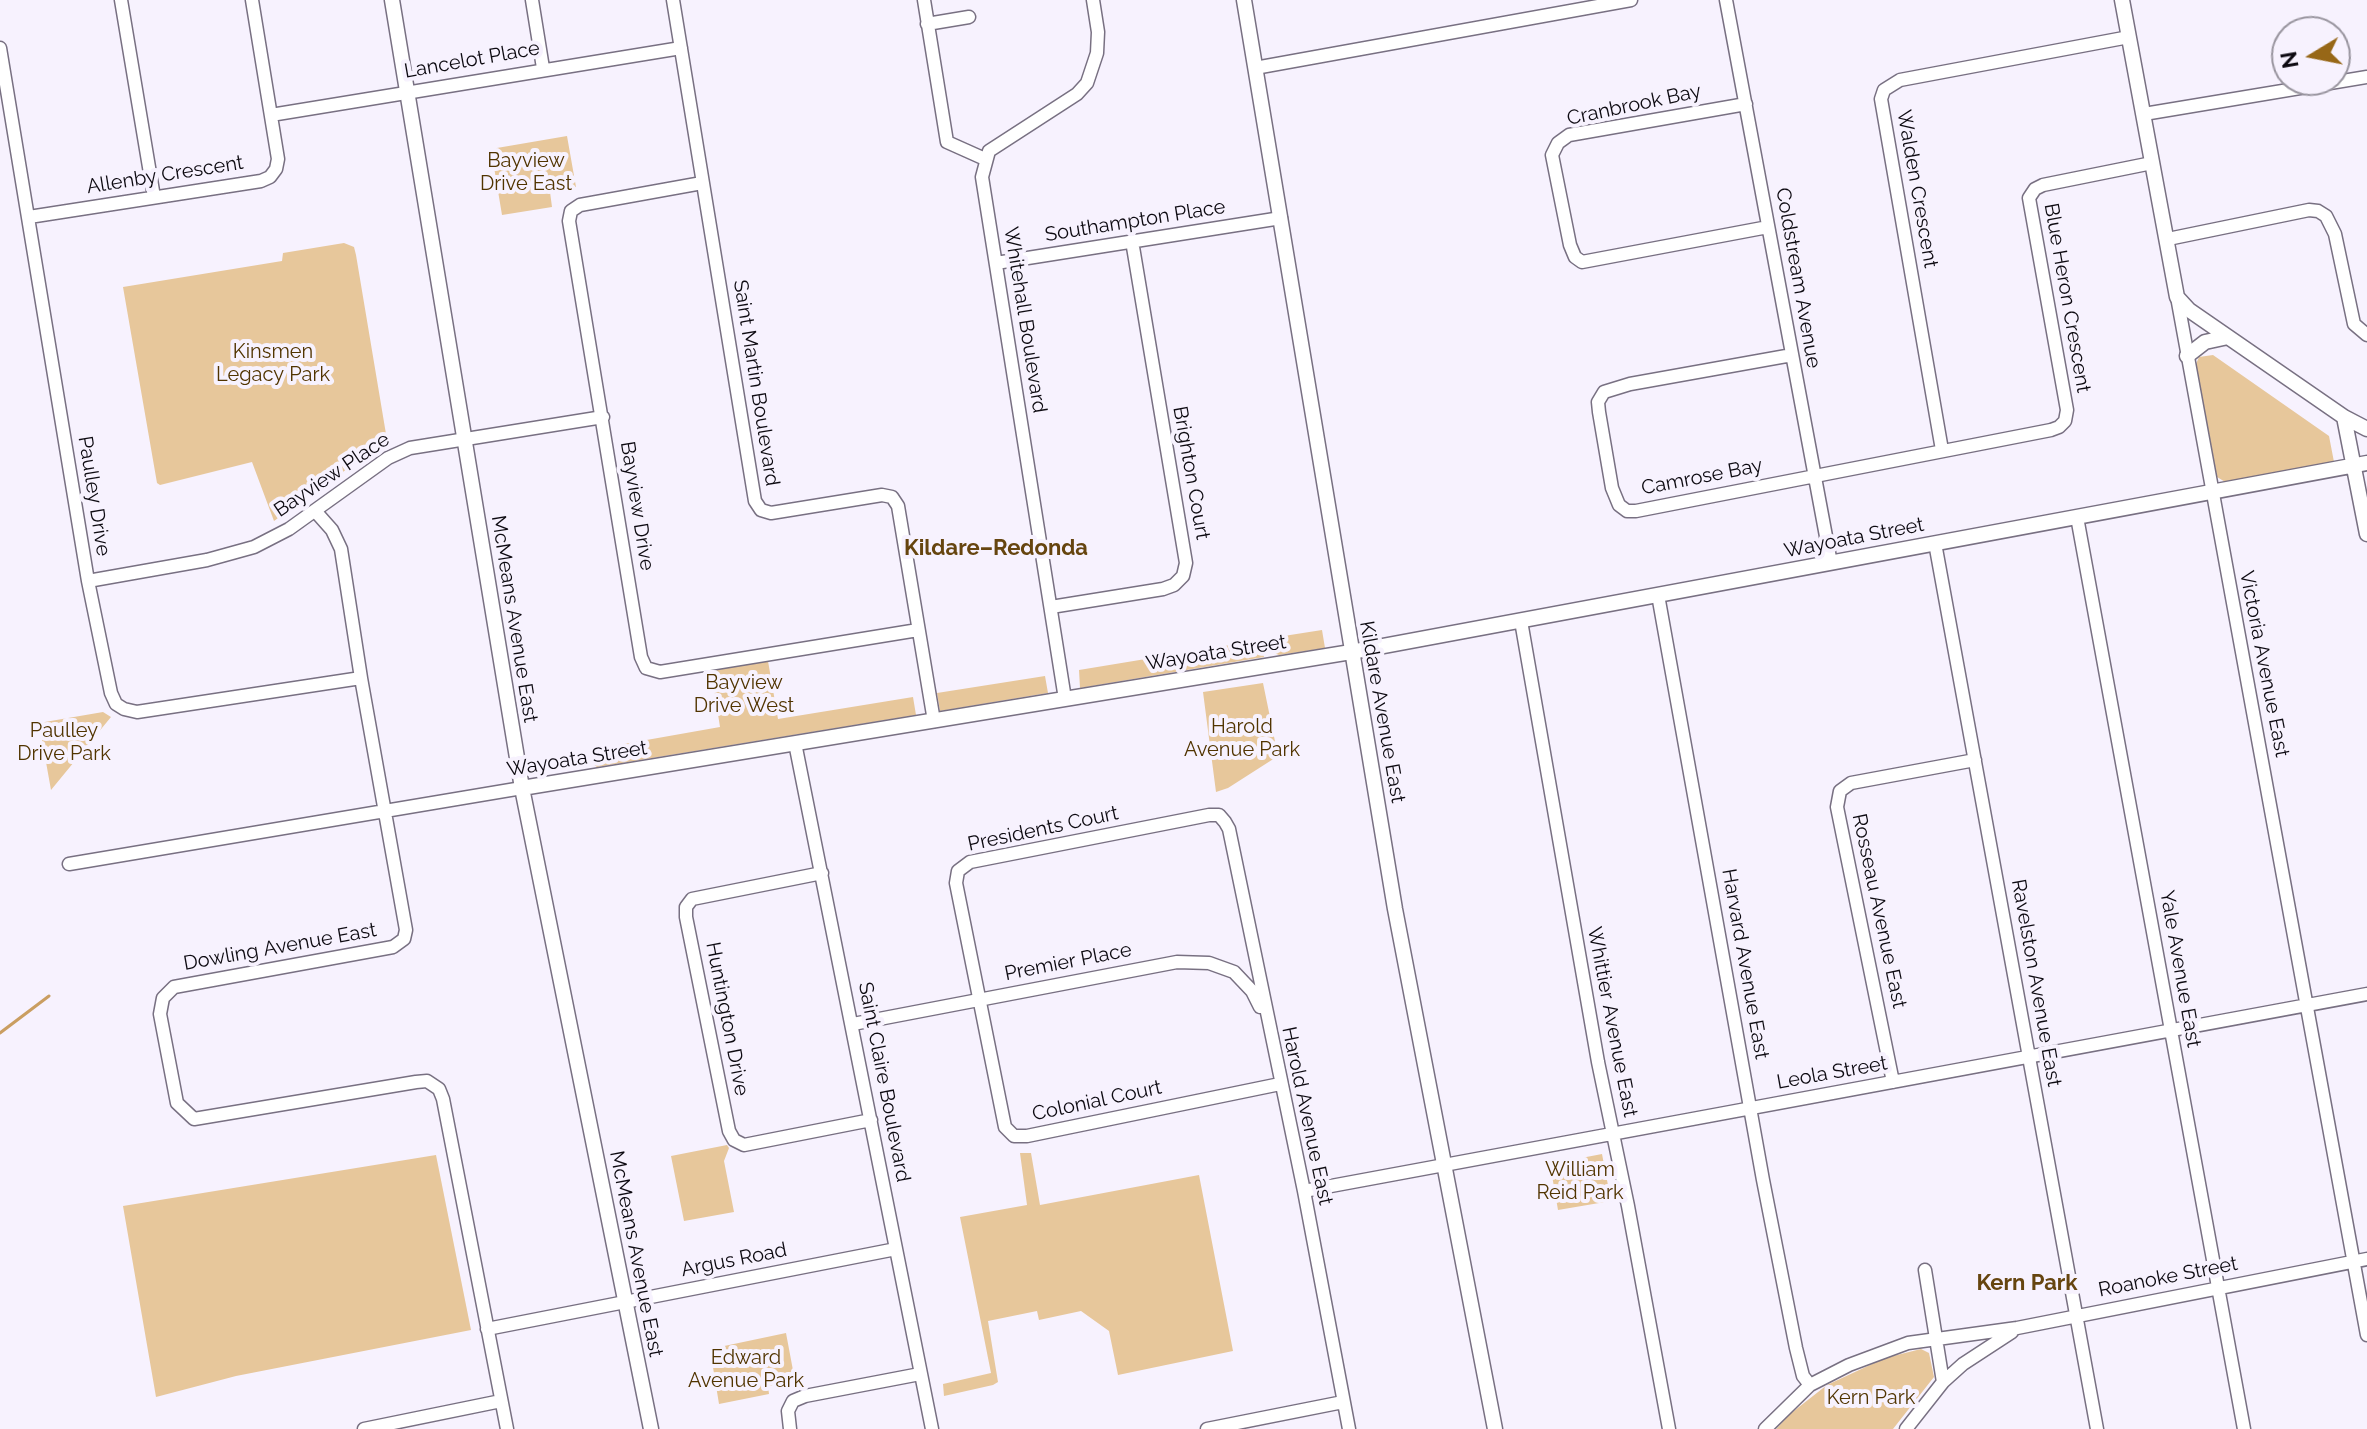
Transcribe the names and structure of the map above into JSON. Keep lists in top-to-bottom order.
{
  "streets": {
    "street": [
      "Lancelot Place",
      "Cranbrook Bay",
      "Allenby Crescent",
      "Walden Crescent",
      "Southampton Place",
      "Coldstream Avenue",
      "Blue Heron Crescent",
      "Whitehall Boulevard",
      "Saint Martin Boulevard",
      "Brighton Court",
      "Bayview Place",
      "Camrose Bay",
      "Paulley Drive",
      "Bayview Drive",
      "Wayoata Street",
      "McMeans Avenue East",
      "Victoria Avenue East",
      "Kildare Avenue East",
      "Presidents Court",
      "Rosseau Avenue East",
      "Dowling Avenue East",
      "Premier Place",
      "Harvard Avenue East",
      "Yale Avenue East",
      "Ravelston Avenue East",
      "Huntington Drive",
      "Whittier Avenue East",
      "Leola Street",
      "Saint Claire Boulevard",
      "Colonial Court",
      "Harold Avenue East",
      "Argus Road",
      "Roanoke Street"
    ]
  },
  "crossings": [
    ["Lancelot Place", "Allenby Crescent"],
    ["Lancelot Place", "Saint Martin Boulevard"],
    ["Lancelot Place", "McMeans Avenue East"],
    ["Cranbrook Bay", "Coldstream Avenue"],
    ["Allenby Crescent", "Paulley Drive"],
    ["Walden Crescent", "Blue Heron Crescent"],
    ["Walden Crescent", "Victoria Avenue East"],
    ["Southampton Place", "Whitehall Boulevard"],
    ["Southampton Place", "Brighton Court"],
    ["Southampton Place", "Kildare Avenue East"],
    ["Coldstream Avenue", "Blue Heron Crescent"],
    ["Coldstream Avenue", "Camrose Bay"],
    ["Coldstream Avenue", "Wayoata Street"],
    ["Blue Heron Crescent", "Camrose Bay"],
    ["Blue Heron Crescent", "Victoria Avenue East"],
    ["Whitehall Boulevard", "Brighton Court"],
    ["Whitehall Boulevard", "Wayoata Street"],
    ["Saint Martin Boulevard", "Bayview Drive"],
    ["Saint Martin Boulevard", "Wayoata Street"],
    ["Bayview Place", "Paulley Drive"],
    ["Bayview Place", "Bayview Drive"],
    ["Bayview Place", "McMeans Avenue East"],
    ["Bayview Place", "Dowling Avenue East"],
    ["Paulley Drive", "Dowling Avenue East"],
    ["Wayoata Street", "McMeans Avenue East"],
    ["Wayoata Street", "Victoria Avenue East"],
    ["Wayoata Street", "Kildare Avenue East"],
    ["Wayoata Street", "Dowling Avenue East"],
    ["Wayoata Street", "Harvard Avenue East"],
    ["Wayoata Street", "Yale Avenue East"],
    ["Wayoata Street", "Ravelston Avenue East"],
    ["Wayoata Street", "Whittier Avenue East"],
    ["Wayoata Street", "Saint Claire Boulevard"],
    ["McMeans Avenue East", "Argus Road"],
    ["Victoria Avenue East", "Leola Street"],
    ["Victoria Avenue East", "Roanoke Street"],
    ["Kildare Avenue East", "Leola Street"],
    ["Presidents Court", "Premier Place"],
    ["Presidents Court", "Colonial Court"],
    ["Presidents Court", "Harold Avenue East"],
    ["Rosseau Avenue East", "Ravelston Avenue East"],
    ["Rosseau Avenue East", "Leola Street"],
    ["Dowling Avenue East", "Argus Road"],
    ["Premier Place", "Saint Claire Boulevard"],
    ["Premier Place", "Colonial Court"],
    ["Premier Place", "Harold Avenue East"],
    ["Harvard Avenue East", "Leola Street"],
    ["Harvard Avenue East", "Roanoke Street"],
    ["Yale Avenue East", "Leola Street"],
    ["Yale Avenue East", "Roanoke Street"],
    ["Ravelston Avenue East", "Leola Street"],
    ["Ravelston Avenue East", "Roanoke Street"],
    ["Huntington Drive", "Saint Claire Boulevard"],
    ["Whittier Avenue East", "Leola Street"],
    ["Leola Street", "Harold Avenue East"],
    ["Saint Claire Boulevard", "Argus Road"],
    ["Colonial Court", "Harold Avenue East"]
  ],
  "districts": ["Kildare–Redonda", "Kern Park"],
  "parks": [
    "Bayview Drive East",
    "Kinsmen Legacy Park",
    "Bayview Drive West",
    "Harold Avenue Park",
    "Paulley Drive Park",
    "William Reid Park",
    "Edward Avenue Park",
    "Kern Park"
  ],
  "north": "left"
}
